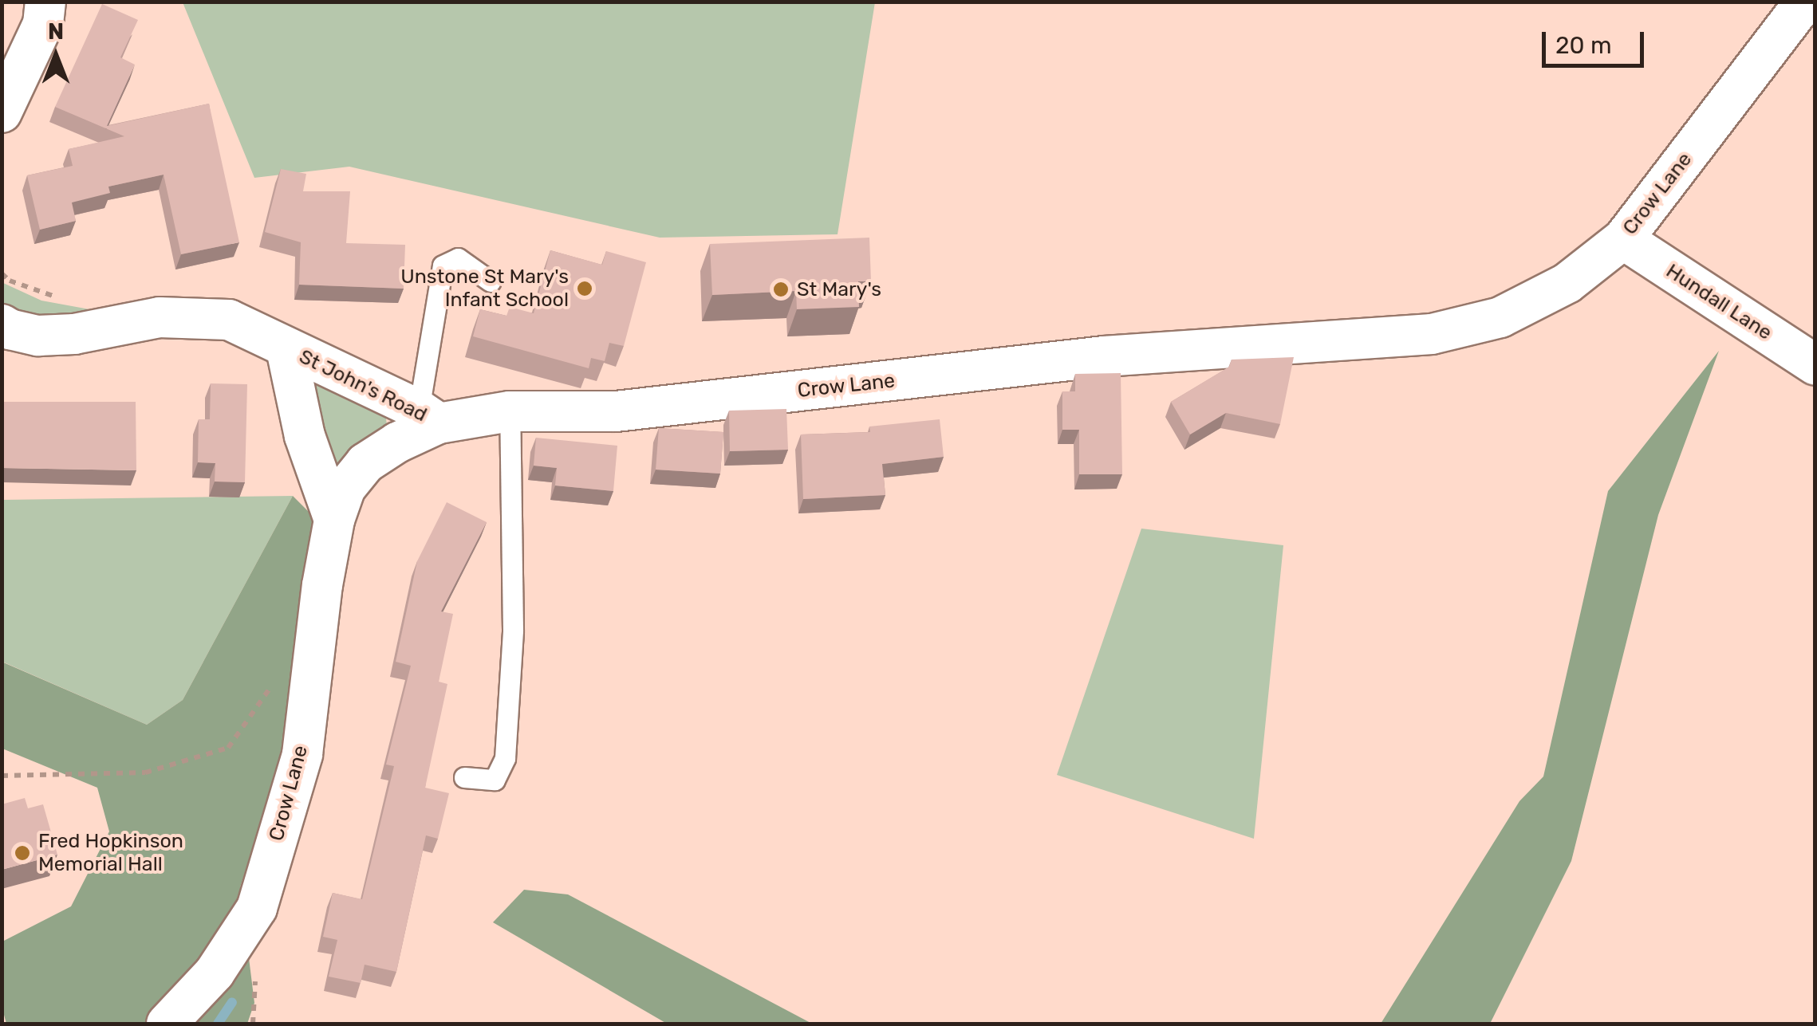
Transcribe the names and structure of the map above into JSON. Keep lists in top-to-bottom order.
{
  "streets": {
    "street": ["Crow Lane", "Hundall Lane", "St John's Road"]
  },
  "crossings": [
    ["Crow Lane", "Hundall Lane"],
    ["Crow Lane", "St John's Road"]
  ],
  "places": ["Unstone St Mary's Infant School", "St Mary's", "Fred Hopkinson Memorial Hall"],
  "scale_bar": "20 m",
  "north": "top"
}
